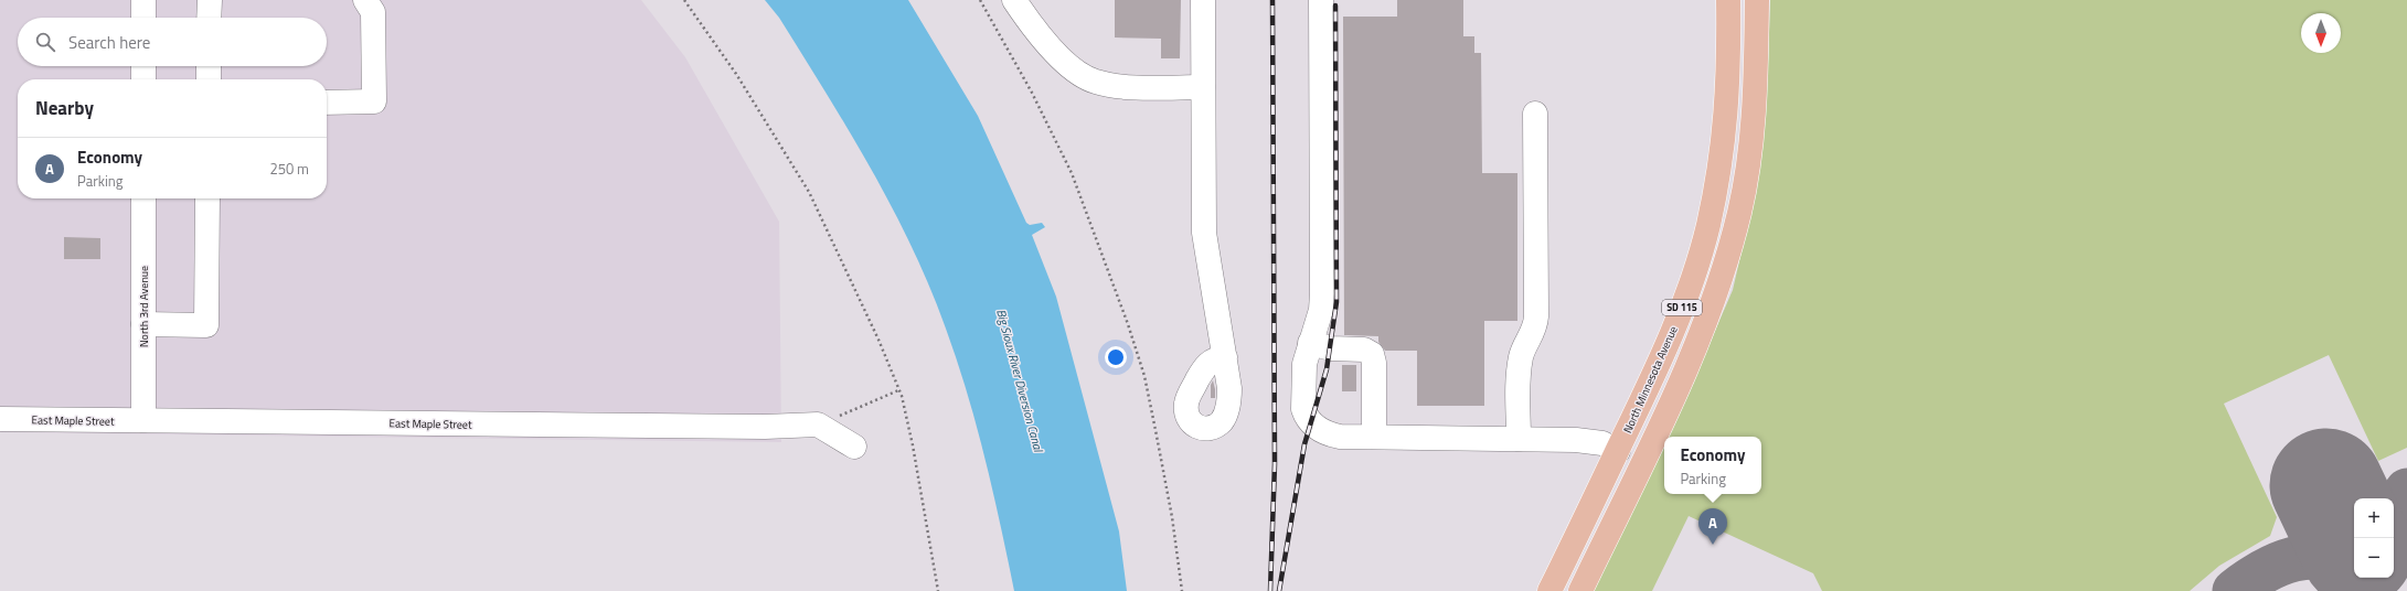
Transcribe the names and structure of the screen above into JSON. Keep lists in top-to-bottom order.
{
  "streets": {
    "main road": ["SD 115", "North Minnesota Avenue"],
    "street": ["North 3rd Avenue", "East Maple Street"]
  },
  "crossings": [
    ["North 3rd Avenue", "East Maple Street"]
  ],
  "water": ["Big Sioux River Diversion Canal"],
  "north": "bottom",
  "page": {
    "search": "Search here",
    "heading": "Nearby",
    "list": [
      {
        "mark": "A",
        "name": "Economy",
        "note": "Parking",
        "value": "250 m"
      }
    ],
    "popup": ["Economy", "Parking"],
    "map_buttons": ["+", "−"],
    "pins": "A"
  }
}
